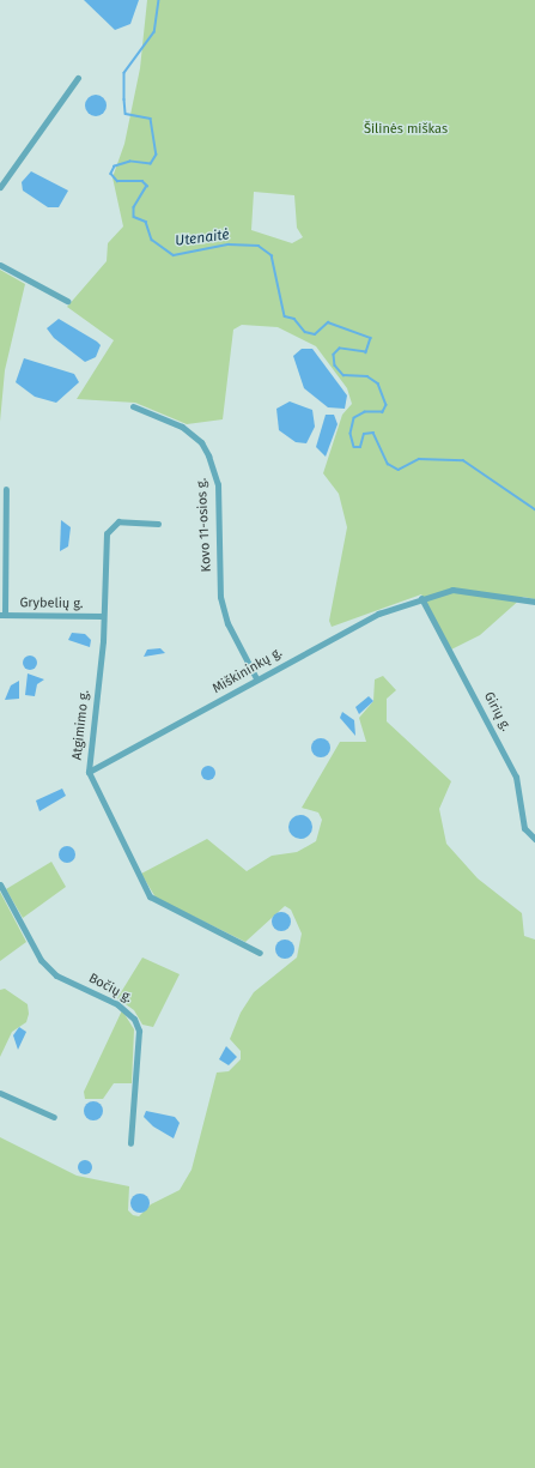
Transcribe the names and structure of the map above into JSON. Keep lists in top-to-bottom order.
{
  "streets": {
    "street": [
      "Kovo 11-osios g.",
      "Grybelių g.",
      "Miškininkų g.",
      "Girių g.",
      "Atgimimo g.",
      "Bočių g."
    ]
  },
  "crossings": [
    ["Kovo 11-osios g.", "Miškininkų g."],
    ["Grybelių g.", "Atgimimo g."],
    ["Miškininkų g.", "Girių g."],
    ["Miškininkų g.", "Atgimimo g."]
  ],
  "water": ["Utenaitė"],
  "parks": ["Šilinės miškas"]
}
